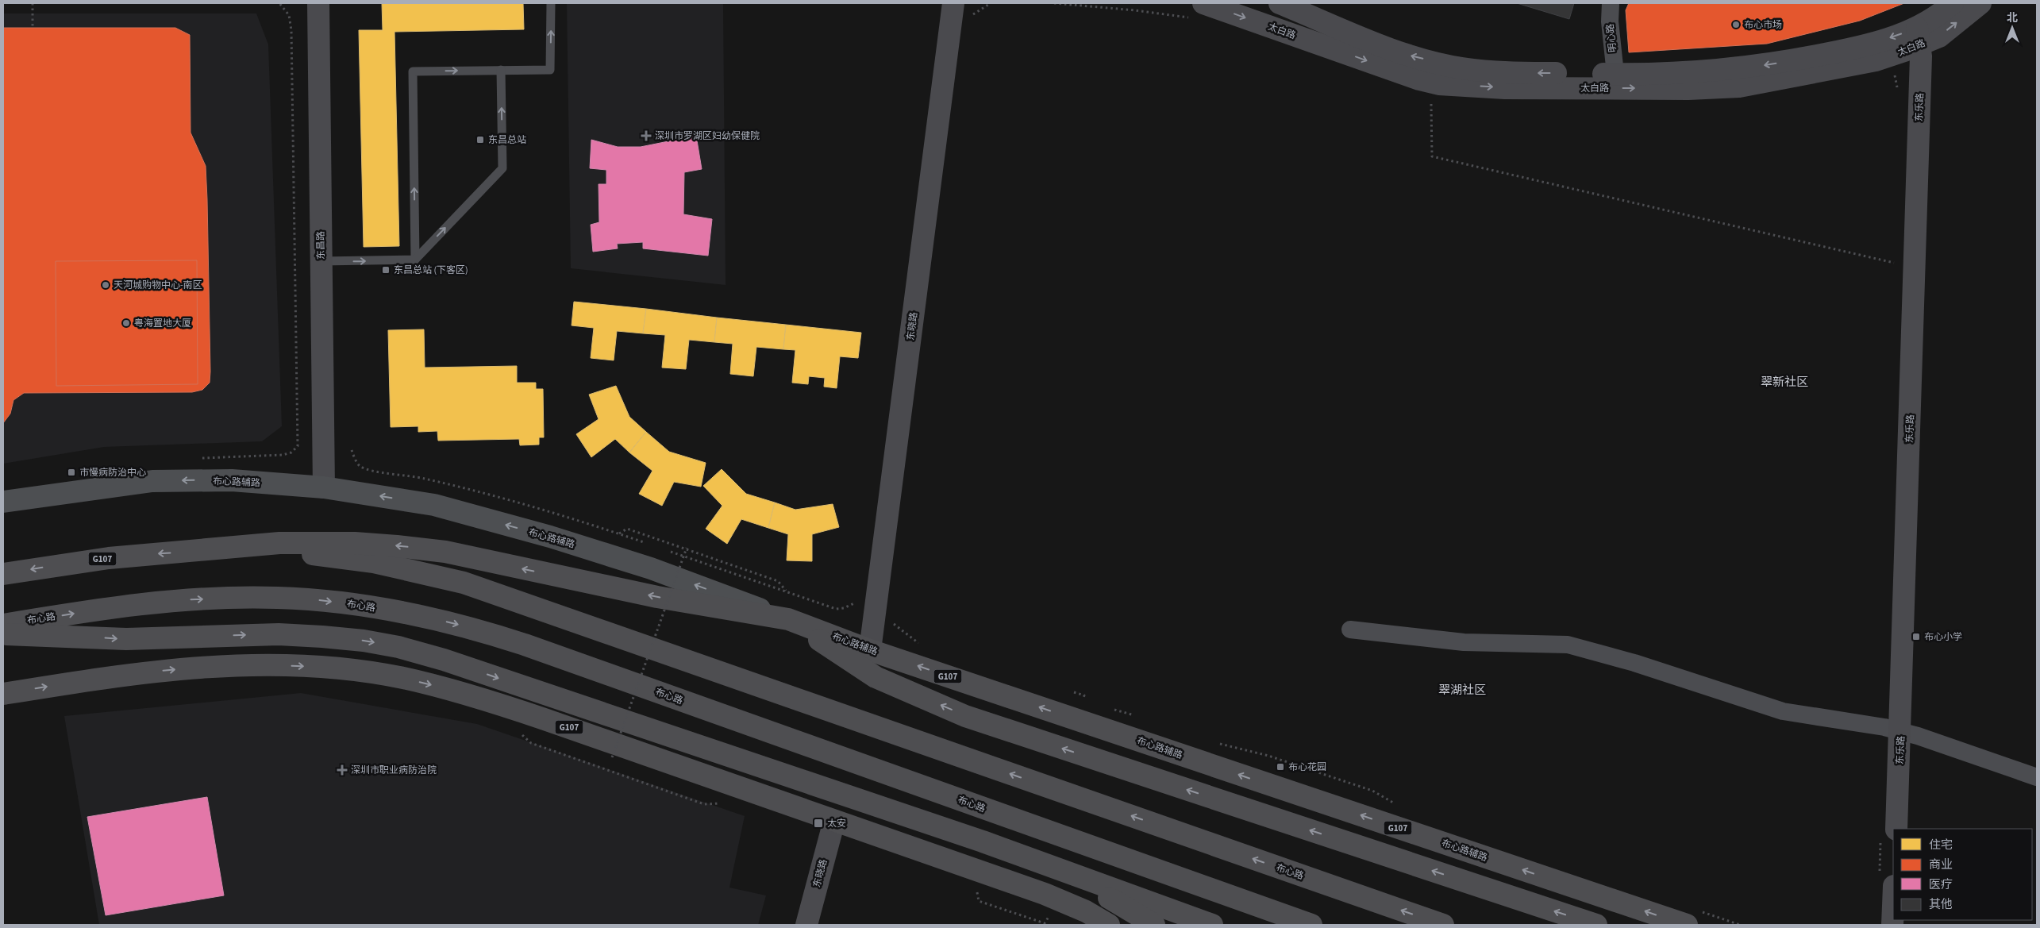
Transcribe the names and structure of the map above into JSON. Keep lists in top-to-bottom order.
{
  "streets": {
    "highway": ["布心路辅路", "G107", "布心路"],
    "street": [
      "太白路",
      "明心路",
      "东乐路",
      "东昌路",
      "东晓路"
    ]
  },
  "crossings": [
    ["太白路", "明心路"],
    ["太白路", "东乐路"],
    ["东昌路", "布心路辅路"],
    ["东晓路", "布心路辅路"],
    ["东晓路", "G107"],
    ["布心路辅路", "布心路"]
  ],
  "districts": ["翠新社区", "翠湖社区"],
  "places": {
    "other": ["布心市场", "天河城购物中心-南区", "粤海置地大厦"],
    "health": ["深圳市罗湖区妇幼保健院", "深圳市职业病防治院"],
    "transit": [
      "东昌总站",
      "东昌总站 (下客区)",
      "市慢病防治中心",
      "布心小学",
      "布心花园",
      "太安"
    ]
  },
  "legend": [
    "住宅",
    "商业",
    "医疗",
    "其他"
  ],
  "north": "top"
}
